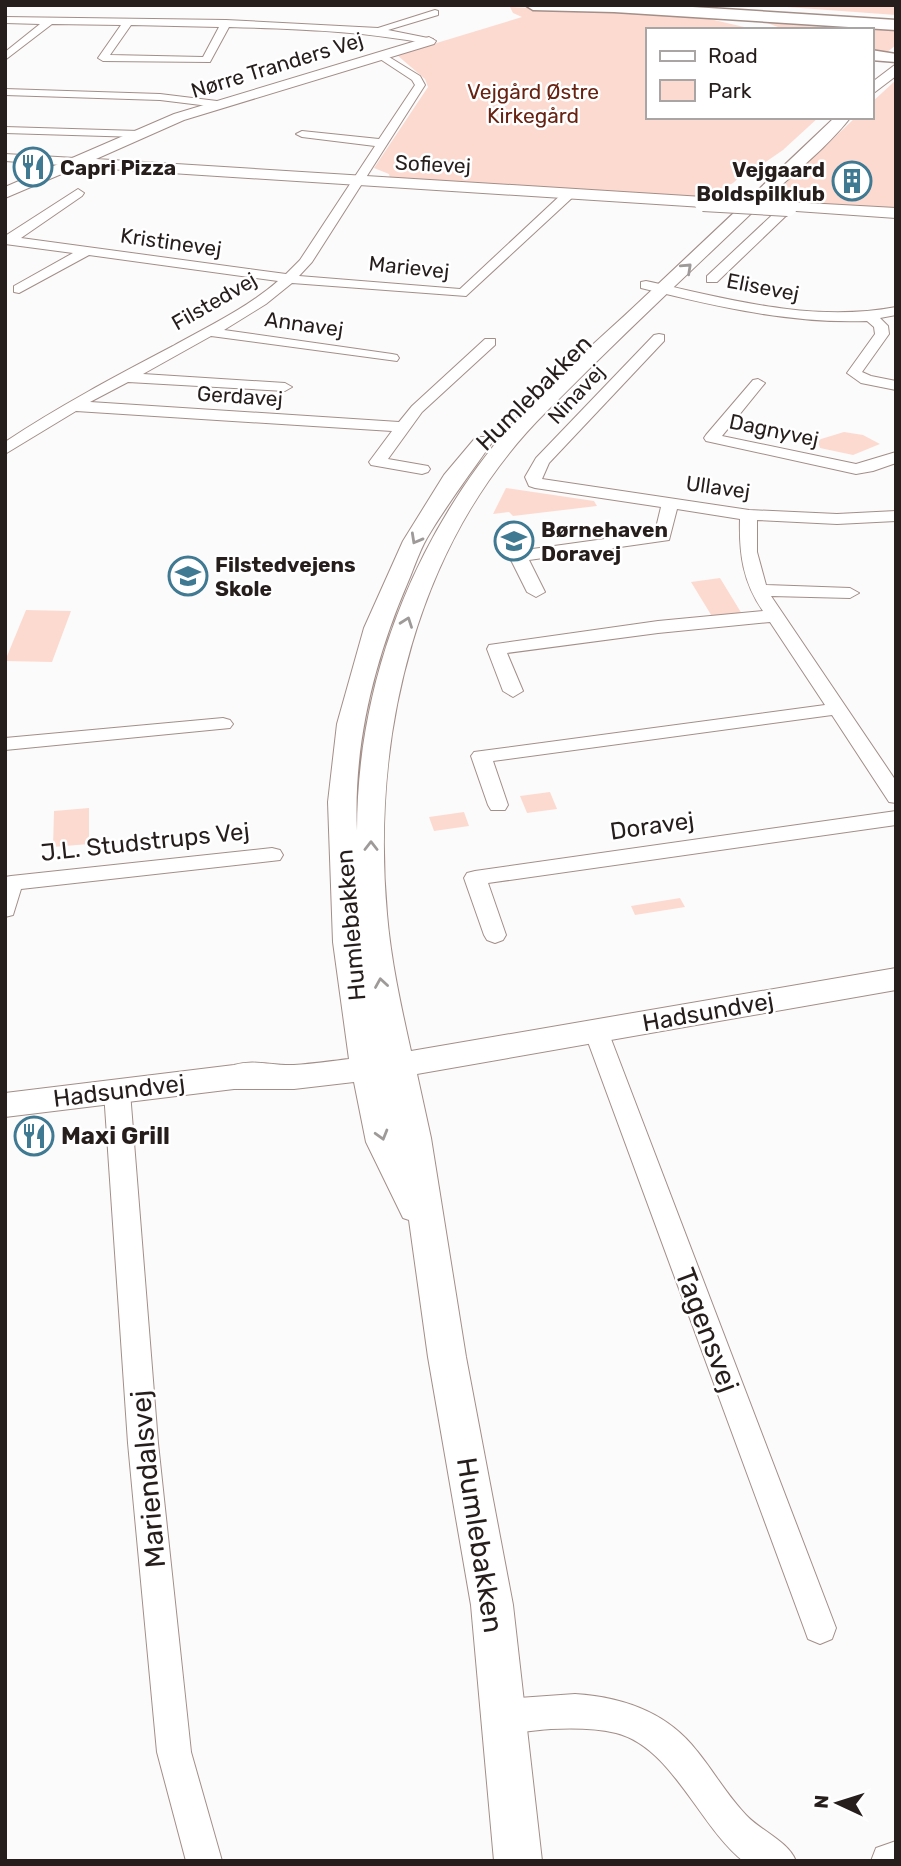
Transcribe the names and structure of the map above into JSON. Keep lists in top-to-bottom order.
{
  "streets": {
    "street": [
      "Nørre Tranders Vej",
      "Sofievej",
      "Kristinevej",
      "Marievej",
      "Elisevej",
      "Filstedvej",
      "Annavej",
      "Humlebakken",
      "Ninavej",
      "Gerdavej",
      "Dagnyvej",
      "Ullavej",
      "Doravej",
      "J.L. Studstrups Vej",
      "Hadsundvej",
      "Tagensvej",
      "Mariendalsvej"
    ]
  },
  "crossings": [
    ["Nørre Tranders Vej", "Sofievej"],
    ["Nørre Tranders Vej", "Filstedvej"],
    ["Sofievej", "Marievej"],
    ["Sofievej", "Filstedvej"],
    ["Kristinevej", "Marievej"],
    ["Kristinevej", "Filstedvej"],
    ["Marievej", "Filstedvej"],
    ["Elisevej", "Humlebakken"],
    ["Filstedvej", "Annavej"],
    ["Filstedvej", "Gerdavej"],
    ["Humlebakken", "Hadsundvej"],
    ["Ninavej", "Ullavej"],
    ["Hadsundvej", "Tagensvej"],
    ["Hadsundvej", "Mariendalsvej"]
  ],
  "parks": ["Vejgård Østre Kirkegård"],
  "places": {
    "restaurant": ["Capri Pizza", "Maxi Grill"],
    "building": ["Vejgaard Boldspilklub"],
    "school or university": ["Børnehaven Doravej", "Filstedvejens Skole"]
  },
  "legend": ["Road", "Park"],
  "north": "left"
}
